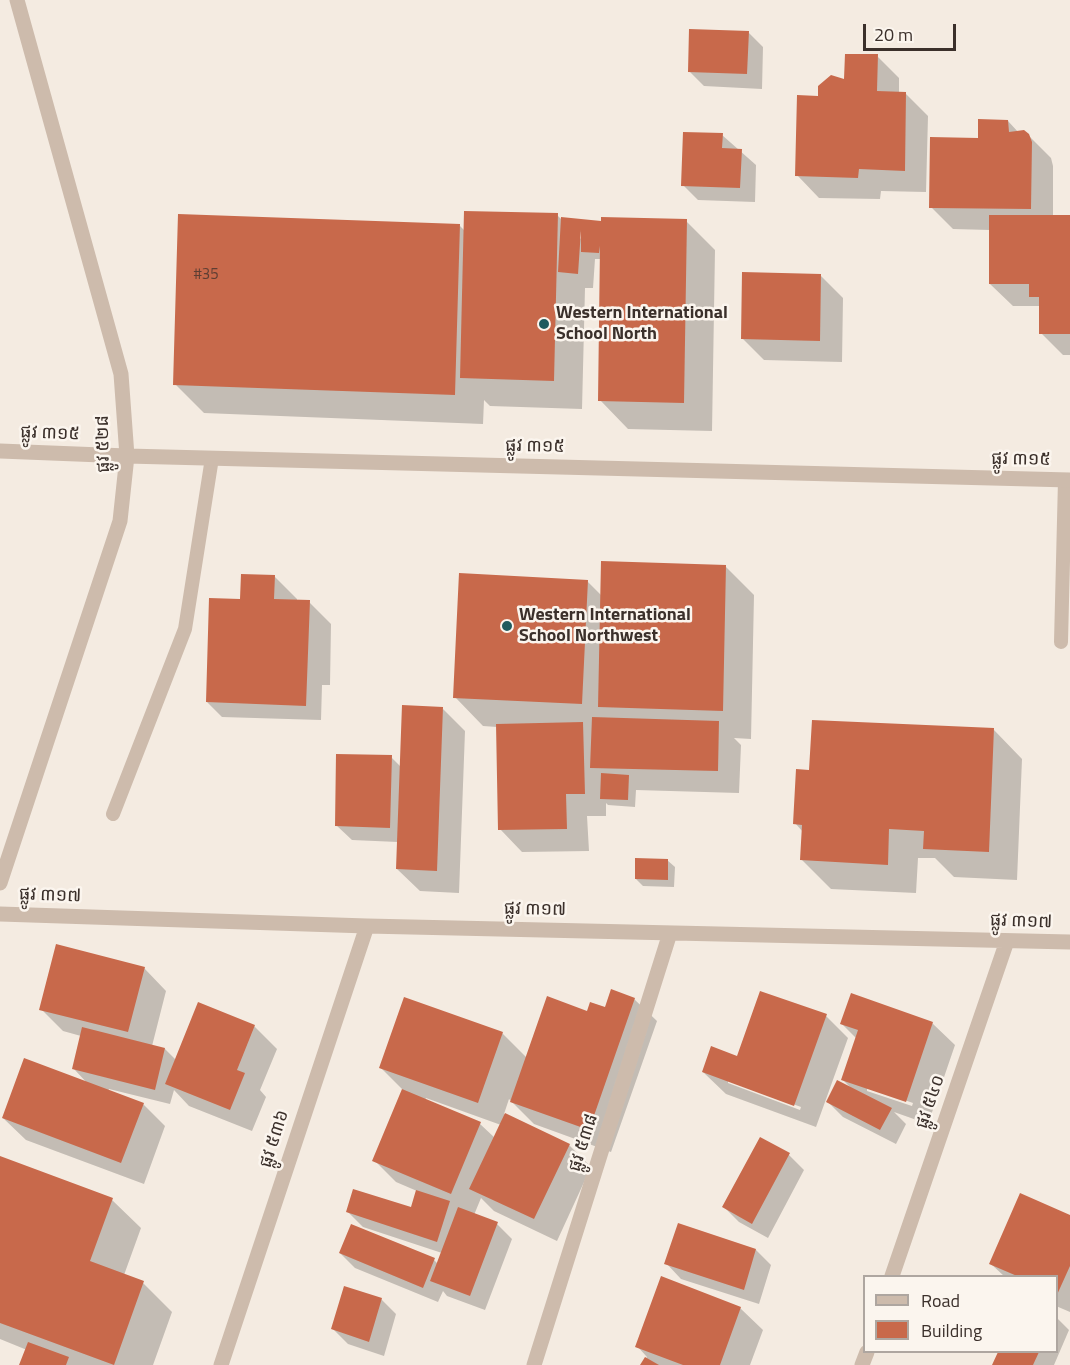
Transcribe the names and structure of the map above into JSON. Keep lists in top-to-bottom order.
{
  "streets": {
    "street": [
      "ផ្លូវ ៣១៥",
      "ផ្លូវ ៥២៨",
      "ផ្លូវ ៣១៧",
      "ផ្លូវ ៥៤០",
      "ផ្លូវ ៥៣៦",
      "ផ្លូវ ៥៣៨"
    ]
  },
  "crossings": [
    ["ផ្លូវ ៣១៥", "ផ្លូវ ៥២៨"],
    ["ផ្លូវ ៣១៧", "ផ្លូវ ៥៤០"],
    ["ផ្លូវ ៣១៧", "ផ្លូវ ៥៣៦"],
    ["ផ្លូវ ៣១៧", "ផ្លូវ ៥៣៨"]
  ],
  "places": ["Western International School North", "Western International School Northwest"],
  "house_numbers": ["#35"],
  "legend": ["Road", "Building"],
  "scale_bar": "20 m"
}
